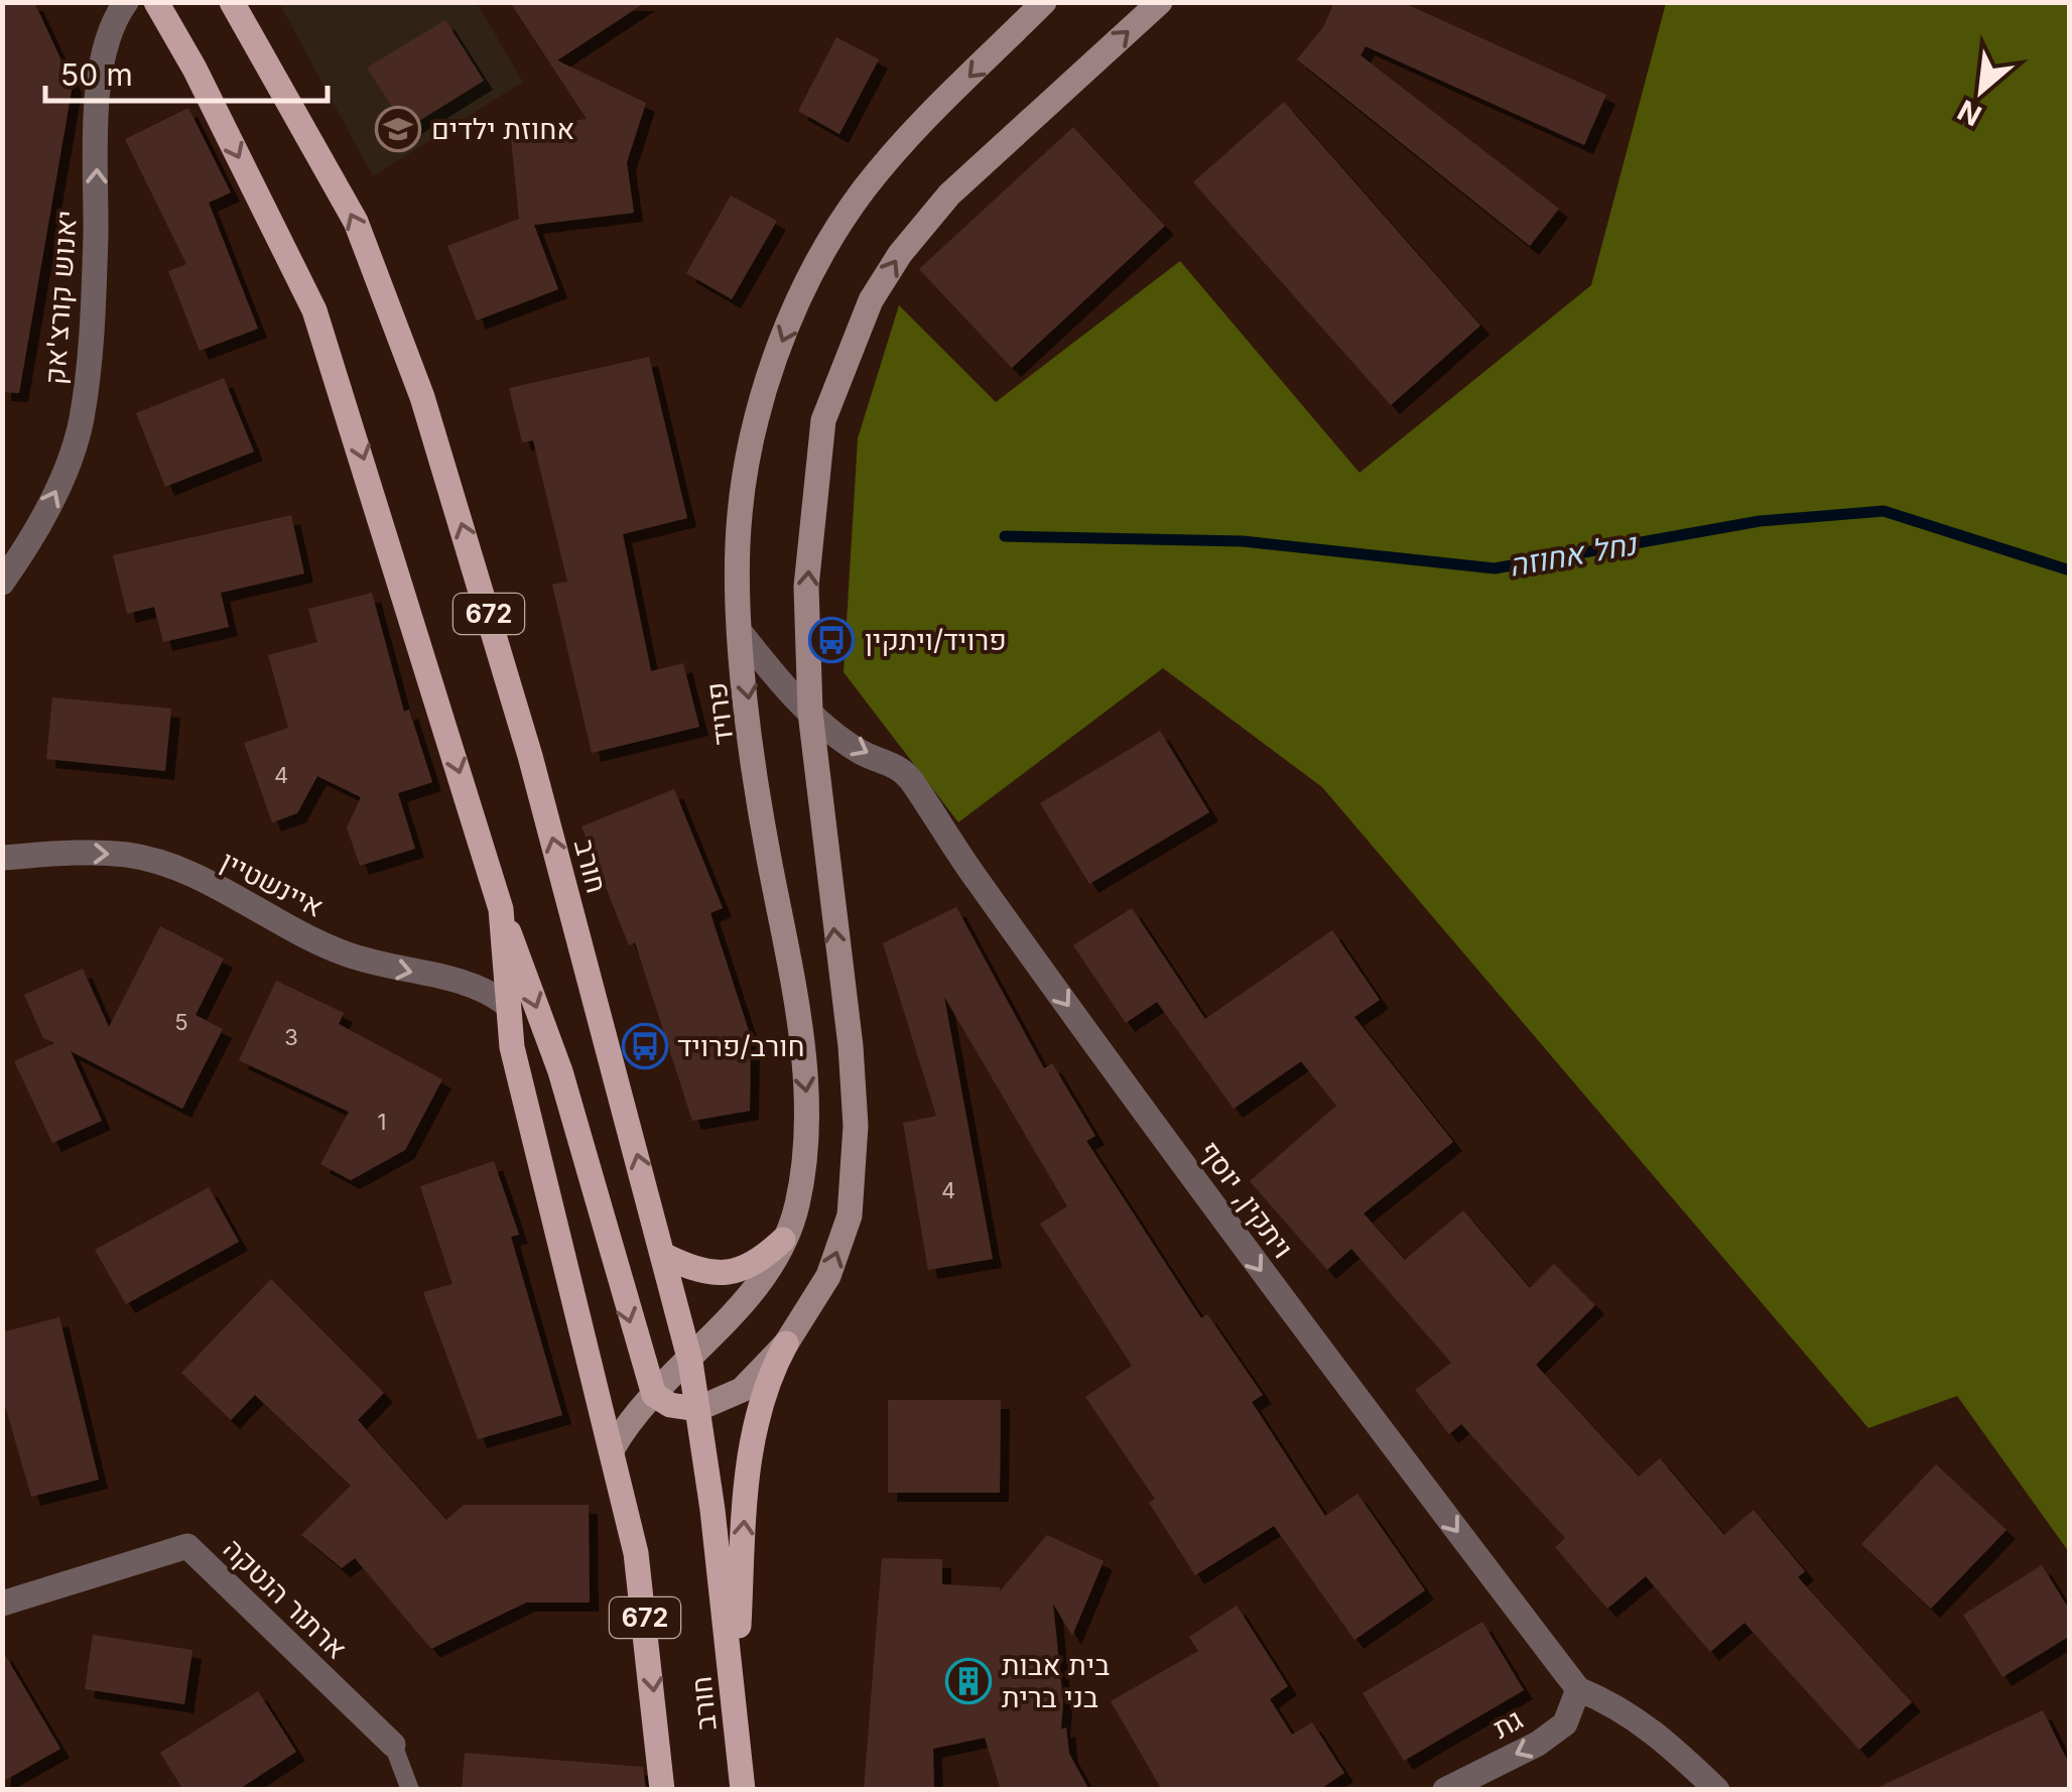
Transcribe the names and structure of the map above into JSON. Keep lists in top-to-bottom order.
{
  "streets": {
    "main road": ["672", "פרויד", "חורב"],
    "street": [
      "יאנוש קורצ'אק",
      "איינשטיין",
      "ויתקין, יוסף",
      "ארתור הנטקה",
      "גת"
    ]
  },
  "crossings": [
    ["פרויד", "חורב"],
    ["פרויד", "ויתקין, יוסף"],
    ["חורב", "איינשטיין"],
    ["ויתקין, יוסף", "גת"]
  ],
  "one_way": [
    "יאנוש קורצ'אק",
    "איינשטיין",
    "ויתקין, יוסף",
    "גת"
  ],
  "water": ["נחל אחוזה"],
  "places": {
    "school or university": ["אחוזת ילדים"],
    "bus stop": ["פרויד/ויתקין", "חורב/פרויד"],
    "building": ["בית אבות בני ברית"]
  },
  "house_numbers": [
    "4",
    "5",
    "3",
    "1",
    "4"
  ],
  "scale_bar": "50 m",
  "north": "bottom left"
}
